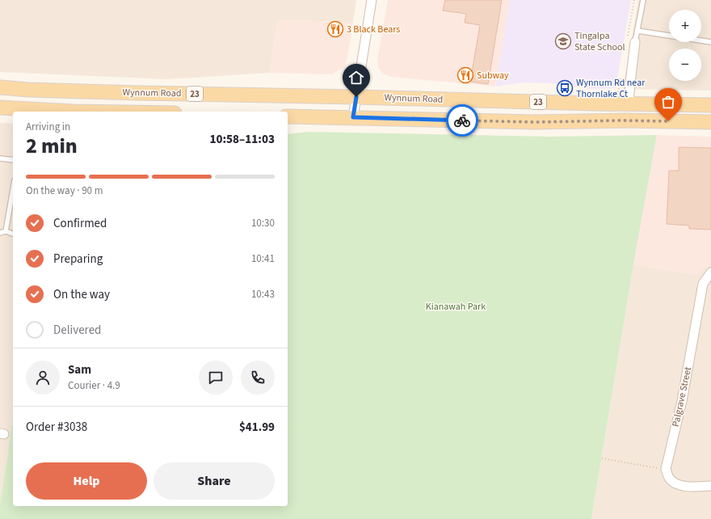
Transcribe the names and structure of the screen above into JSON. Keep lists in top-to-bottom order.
{
  "streets": {
    "main road": ["Wynnum Road", "23"],
    "street": ["Palgrave Street"]
  },
  "parks": ["Kianawah Park"],
  "places": {
    "restaurant": ["3 Black Bears", "Subway"],
    "school or university": ["Tingalpa State School"],
    "bus stop": ["Wynnum Rd near Thornlake Ct"]
  },
  "page": {
    "map_buttons": ["+", "−"],
    "heading": ["2 min", "Arriving in", "10:58–11:03"],
    "panel": [
      "Sam",
      "Courier · 4.9",
      "Order #3038",
      "$41.99"
    ],
    "bar": "On the way · 90 m",
    "list": [
      ["Confirmed", "10:30"],
      ["Preparing", "10:41"],
      ["On the way", "10:43"],
      "Delivered"
    ],
    "buttons": ["Help", "Share"]
  }
}
